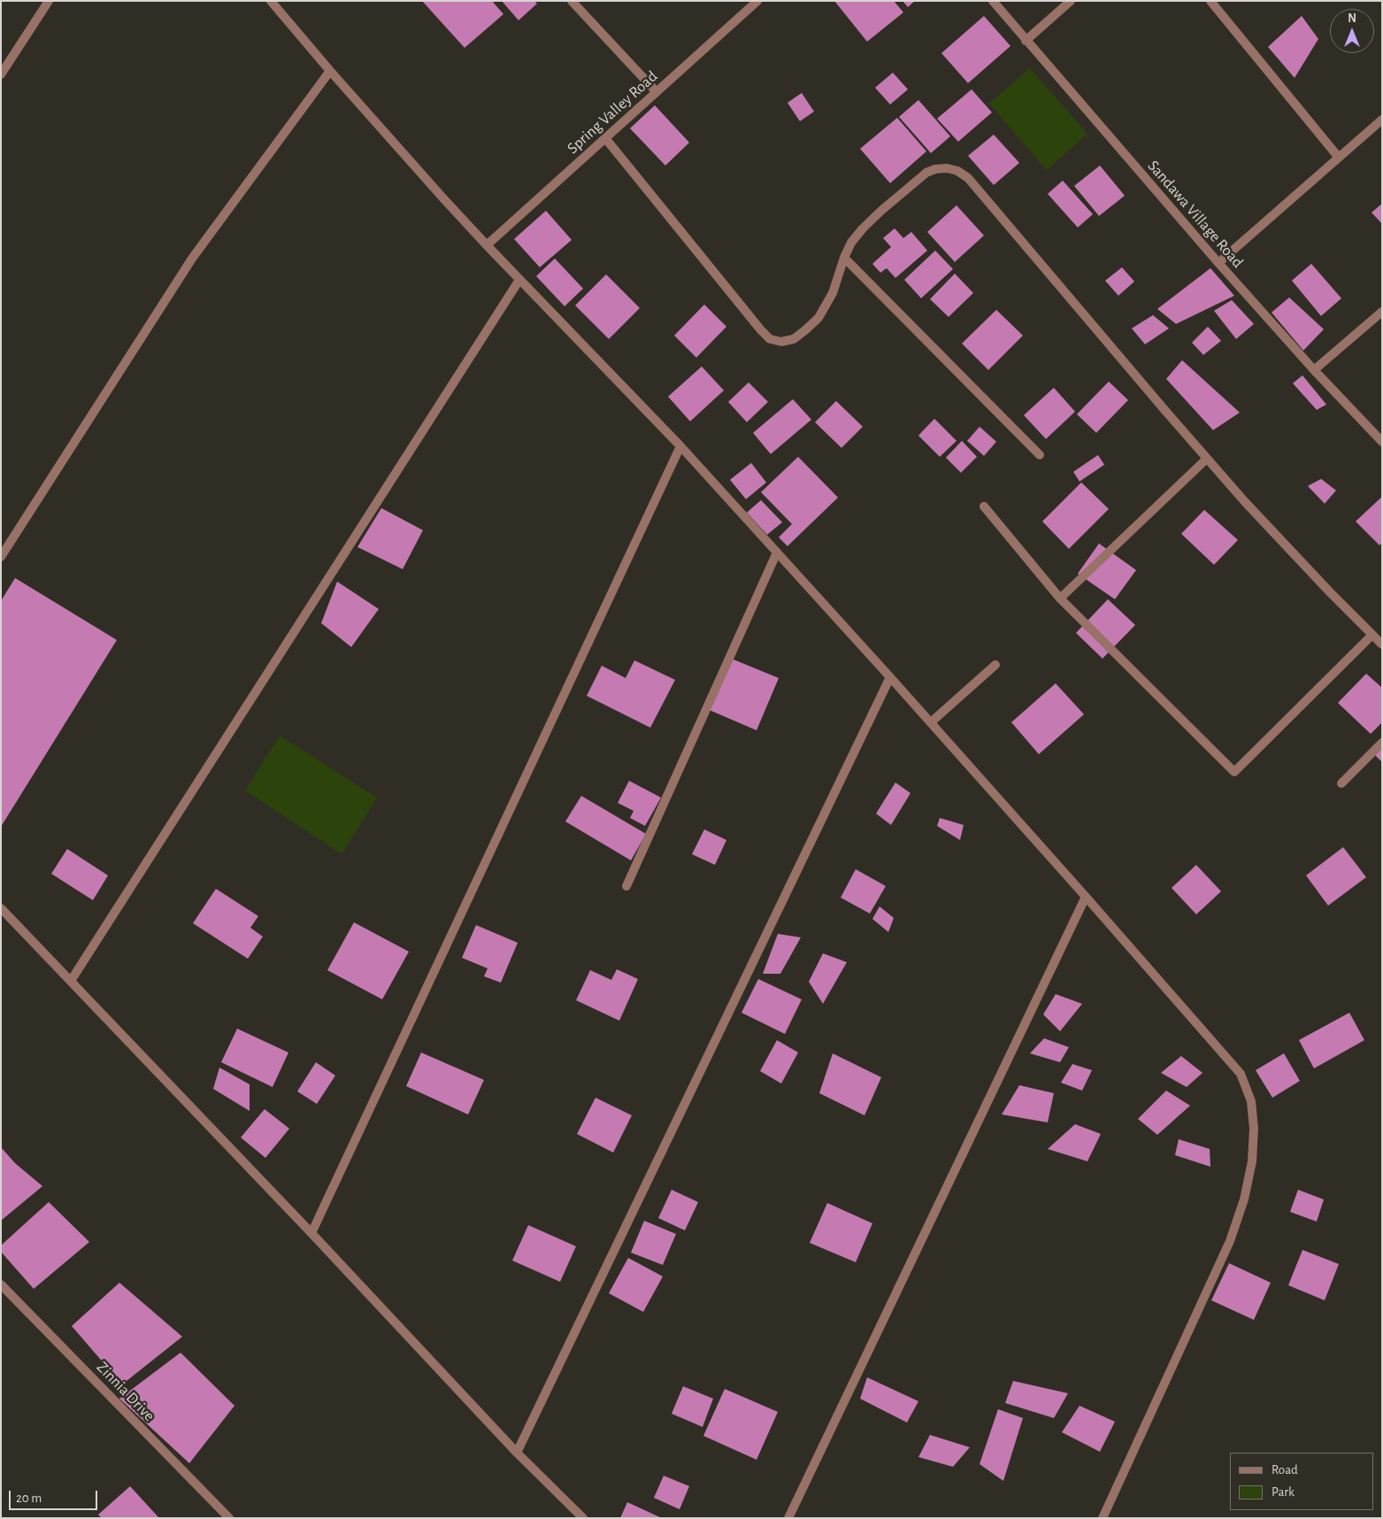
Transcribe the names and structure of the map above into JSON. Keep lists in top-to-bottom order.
{
  "streets": {
    "street": ["Spring Valley Road", "Sandawa Village Road", "Zinnia Drive"]
  },
  "legend": ["Road", "Park"],
  "scale_bar": "20 m",
  "north": "top"
}
